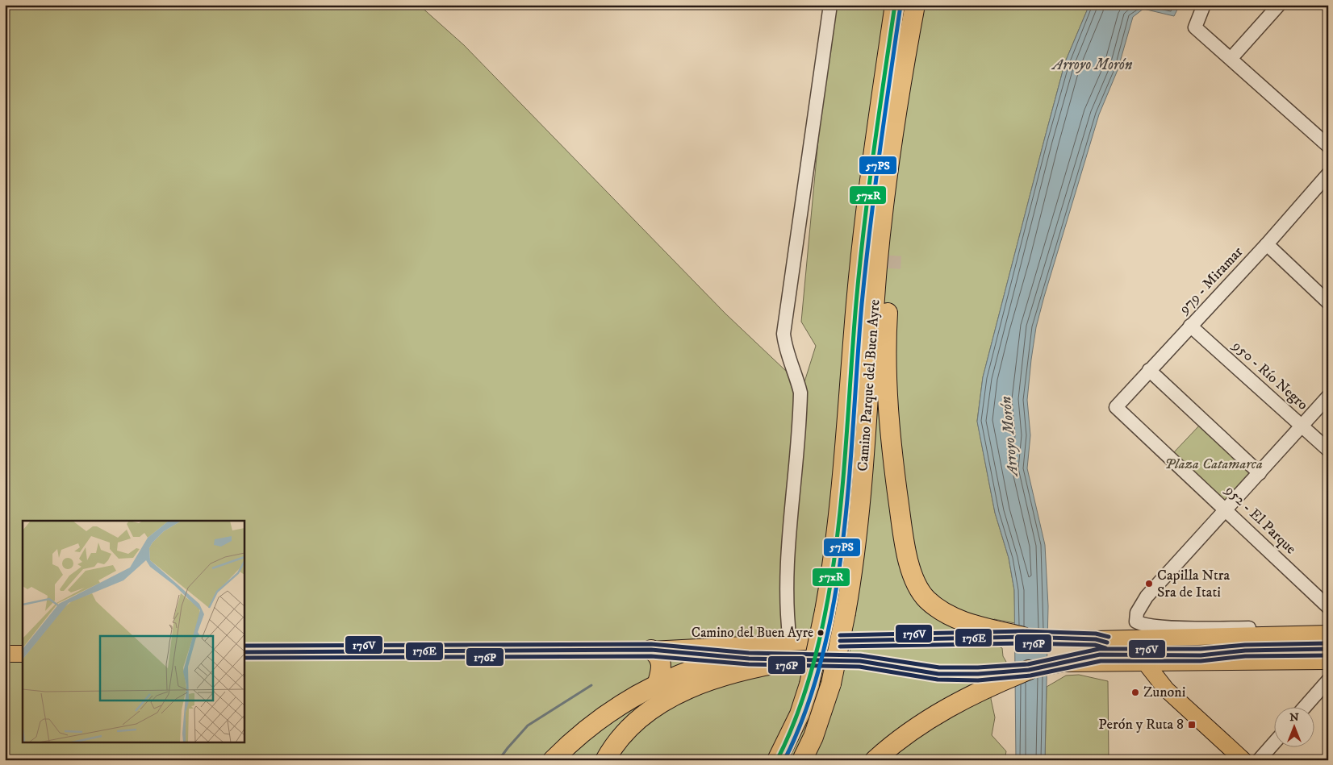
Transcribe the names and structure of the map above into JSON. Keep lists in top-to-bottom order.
{
  "streets": {
    "highway": ["Camino Parque del Buen Ayre"],
    "street": ["979 - Miramar", "950 - Río Negro", "952 - El Parque"]
  },
  "crossings": [
    ["979 - Miramar", "950 - Río Negro"],
    ["979 - Miramar", "952 - El Parque"]
  ],
  "water": ["Arroyo Morón"],
  "parks": ["Plaza Catamarca"],
  "places": {
    "other": ["Capilla Ntra Sra de Itati", "Camino del Buen Ayre", "Zunoni"],
    "transit": ["Perón y Ruta 8"]
  },
  "lines": [
    "transit line 57xR",
    "transit line 57PS",
    "transit line 176V",
    "transit line 176E",
    "transit line 176P"
  ],
  "north": "top"
}
